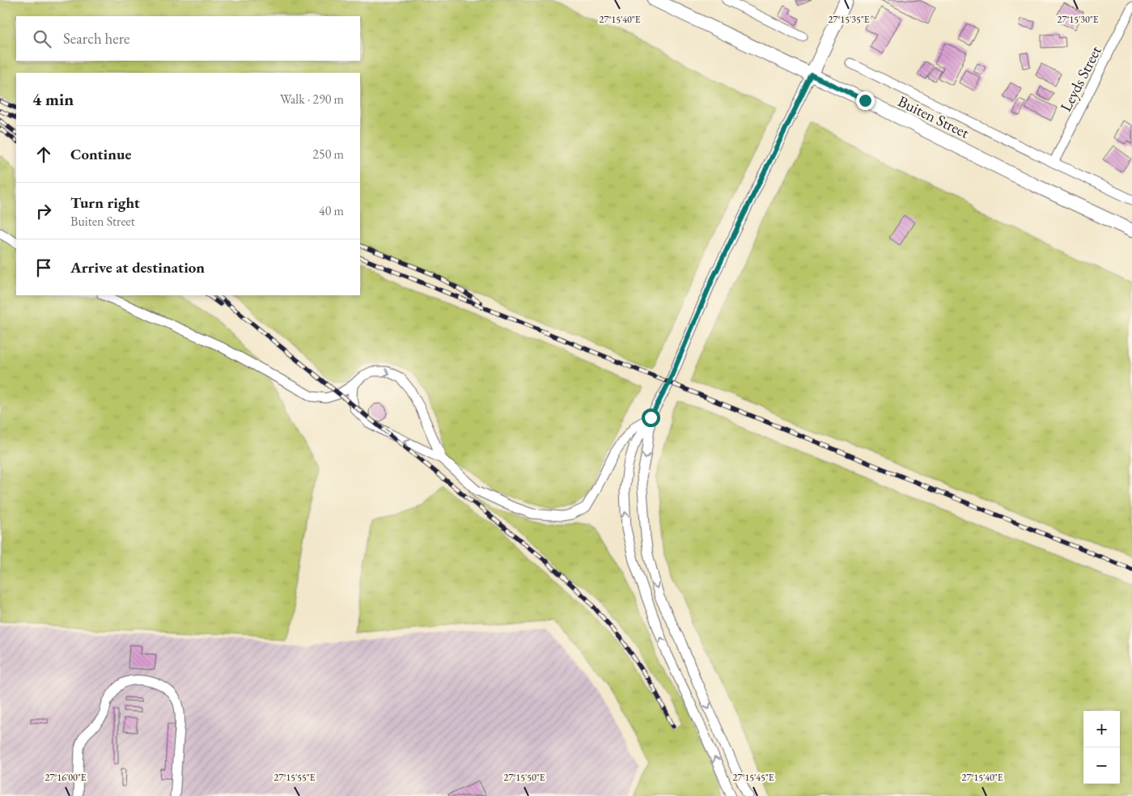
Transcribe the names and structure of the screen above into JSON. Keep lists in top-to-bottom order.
{
  "streets": {
    "street": ["Leyds Street", "Buiten Street"]
  },
  "crossings": [
    ["Leyds Street", "Buiten Street"]
  ],
  "page": {
    "search": "Search here",
    "heading": ["4 min", "Walk · 290 m"],
    "list": [
      ["Continue", "250 m"],
      ["Turn right", "Buiten Street", "40 m"],
      "Arrive at destination"
    ],
    "map_buttons": ["+", "−"]
  },
  "coordinates": [
    "27°15'40\"E",
    "27°15'35\"E",
    "27°15'30\"E",
    "27°16'00\"E",
    "27°15'55\"E",
    "27°15'50\"E",
    "27°15'45\"E"
  ]
}
